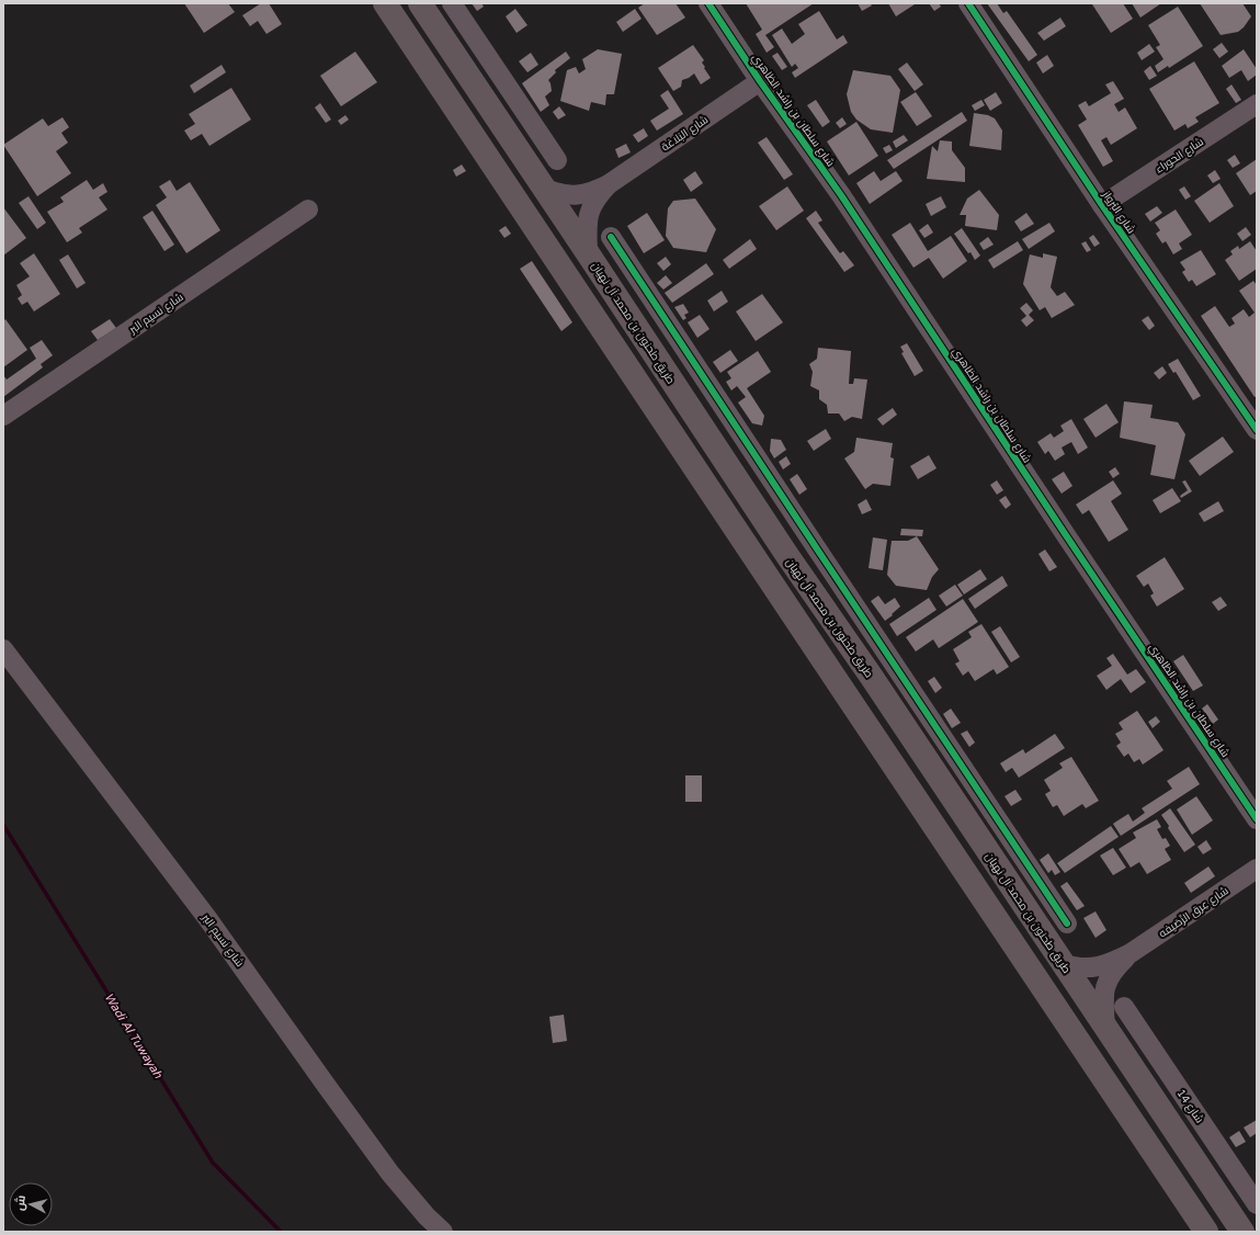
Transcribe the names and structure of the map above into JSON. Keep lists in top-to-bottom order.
{
  "streets": {
    "main road": ["طريق طحنون بن محمد آل نهيان"],
    "street": [
      "شارع سلطان بن راشد الظاهري",
      "شارع البَلاغة",
      "شارع الحوراء",
      "شارع البُرواز",
      "شارع نسيم البر",
      "شارع عِرق الرِّصَيفه",
      "شارع 14"
    ]
  },
  "crossings": [
    ["شارع سلطان بن راشد الظاهري", "شارع البَلاغة"],
    ["شارع البَلاغة", "طريق طحنون بن محمد آل نهيان"],
    ["شارع الحوراء", "شارع البُرواز"],
    ["طريق طحنون بن محمد آل نهيان", "شارع عِرق الرِّصَيفه"]
  ],
  "water": ["Wadi Al Tuwayah"],
  "north": "left"
}
